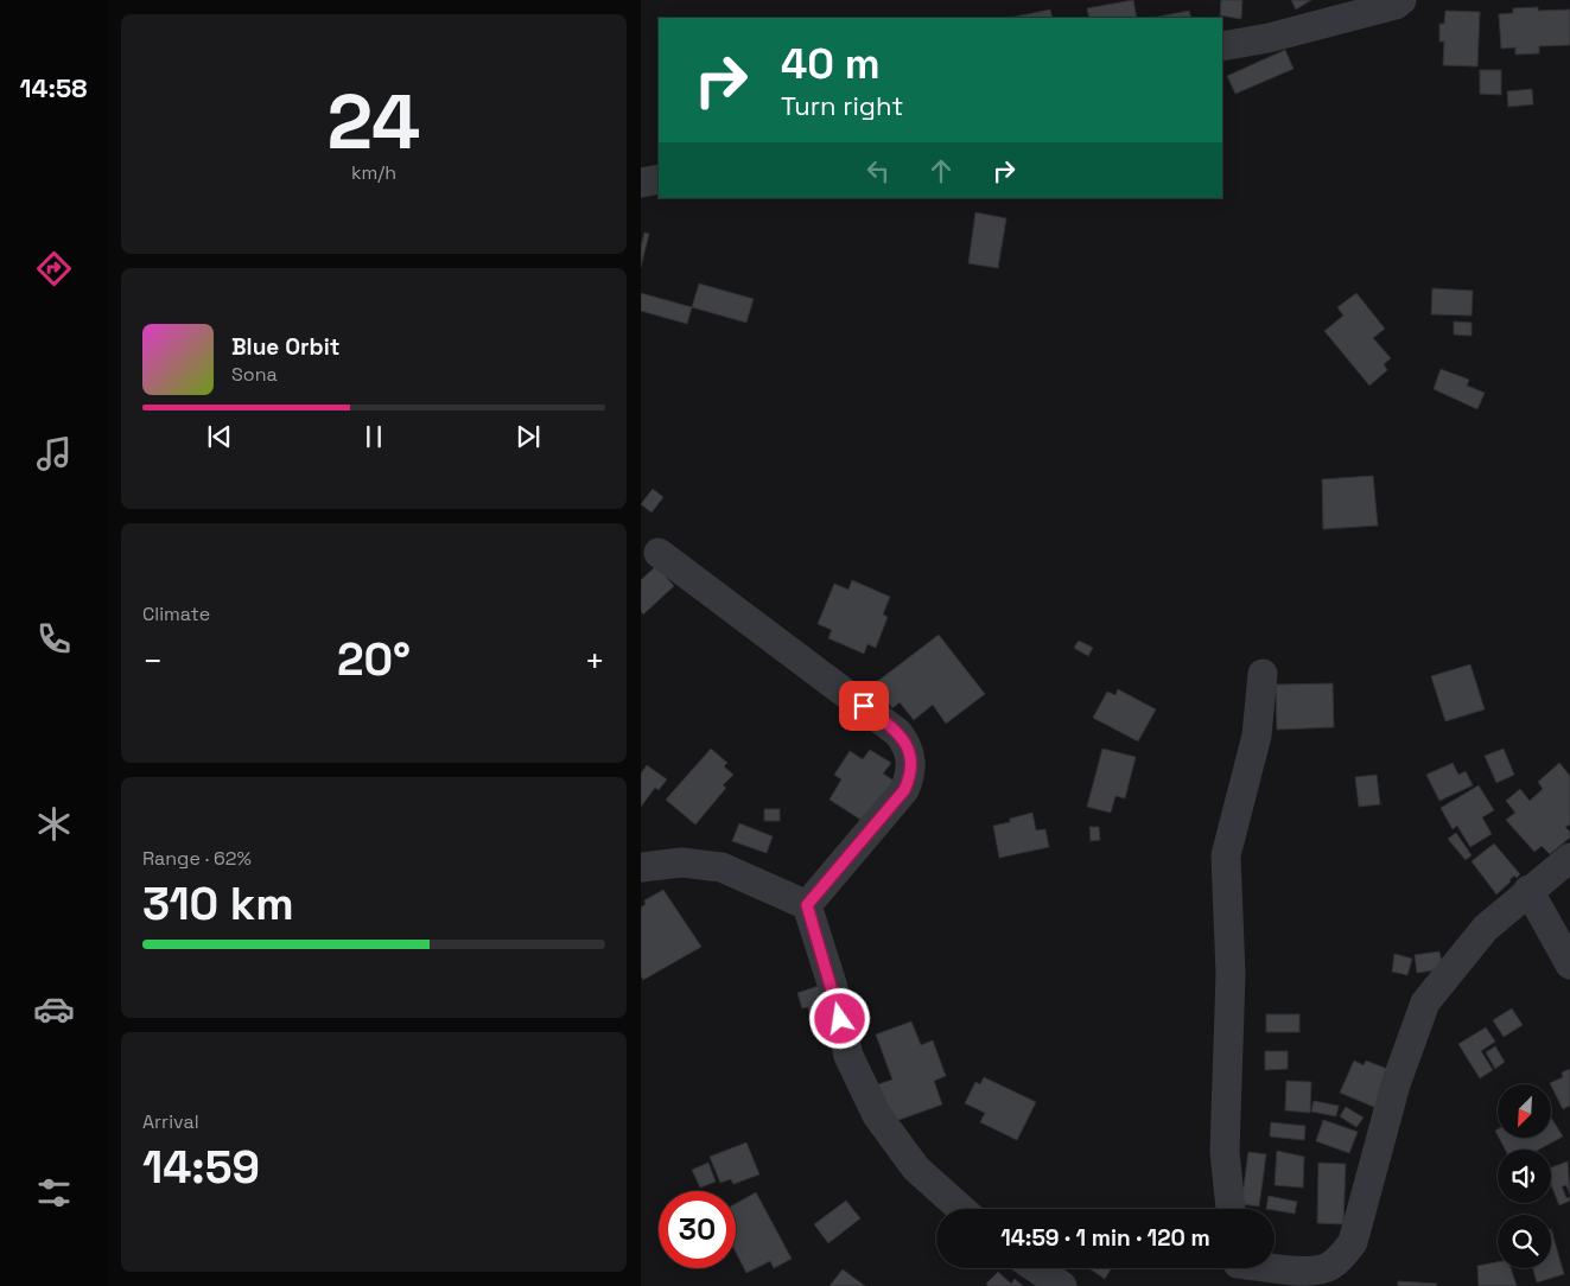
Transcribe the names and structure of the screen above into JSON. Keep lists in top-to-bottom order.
{
  "north": "bottom left",
  "page": {
    "tabs": "14:58",
    "tile": [
      ["24", "km/h"],
      "Climate",
      ["Range · 62%", "310 km"],
      ["Arrival", "14:59"]
    ],
    "turn": ["40 m", "Turn right"],
    "song": ["Blue Orbit", "Sona"],
    "heat": ["−", "20°", "+"],
    "limit": "30",
    "trip": "14:59 · 1 min · 120 m"
  }
}
